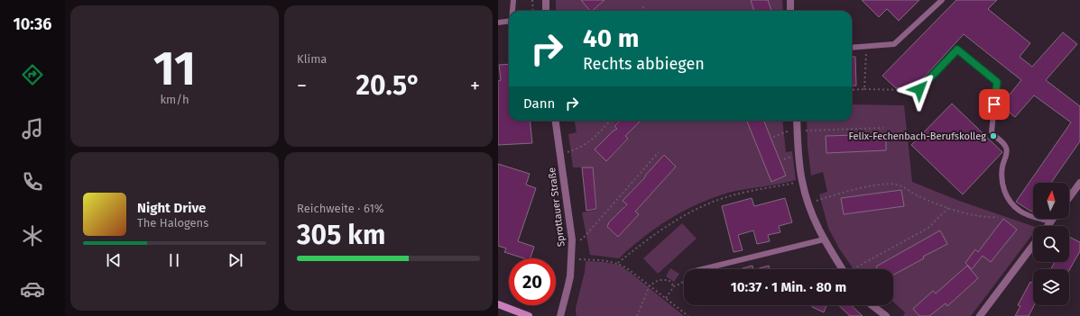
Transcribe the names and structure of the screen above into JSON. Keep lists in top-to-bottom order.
{
  "streets": {
    "street": ["Sprottauer Straße"]
  },
  "places": ["Felix-Fechenbach-Berufskolleg"],
  "north": "top",
  "page": {
    "tabs": "10:36",
    "tile": [
      ["11", "km/h"],
      "Klima",
      ["Reichweite · 61%", "305 km"]
    ],
    "turn": ["40 m", "Rechts abbiegen"],
    "heat": ["−", "20.5°", "+"],
    "then": "Dann",
    "song": ["Night Drive", "The Halogens"],
    "limit": "20",
    "trip": "10:37 · 1 Min. · 80 m"
  }
}
